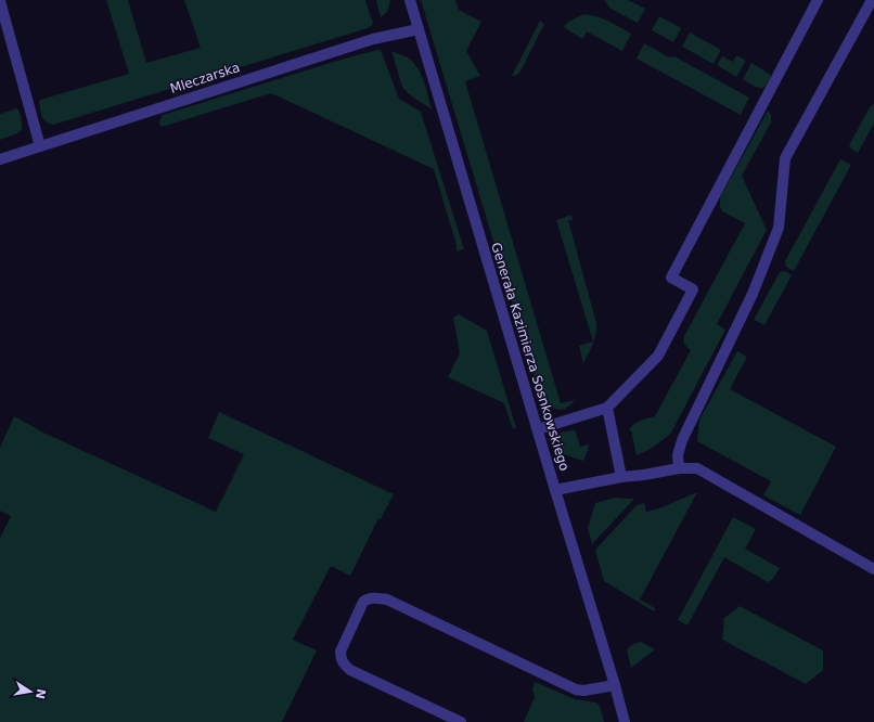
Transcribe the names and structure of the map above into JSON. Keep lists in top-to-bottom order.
{
  "streets": {
    "street": ["Mleczarska", "Generała Kazimierza Sosnkowskiego"]
  },
  "crossings": [
    ["Mleczarska", "Generała Kazimierza Sosnkowskiego"]
  ],
  "north": "right"
}
